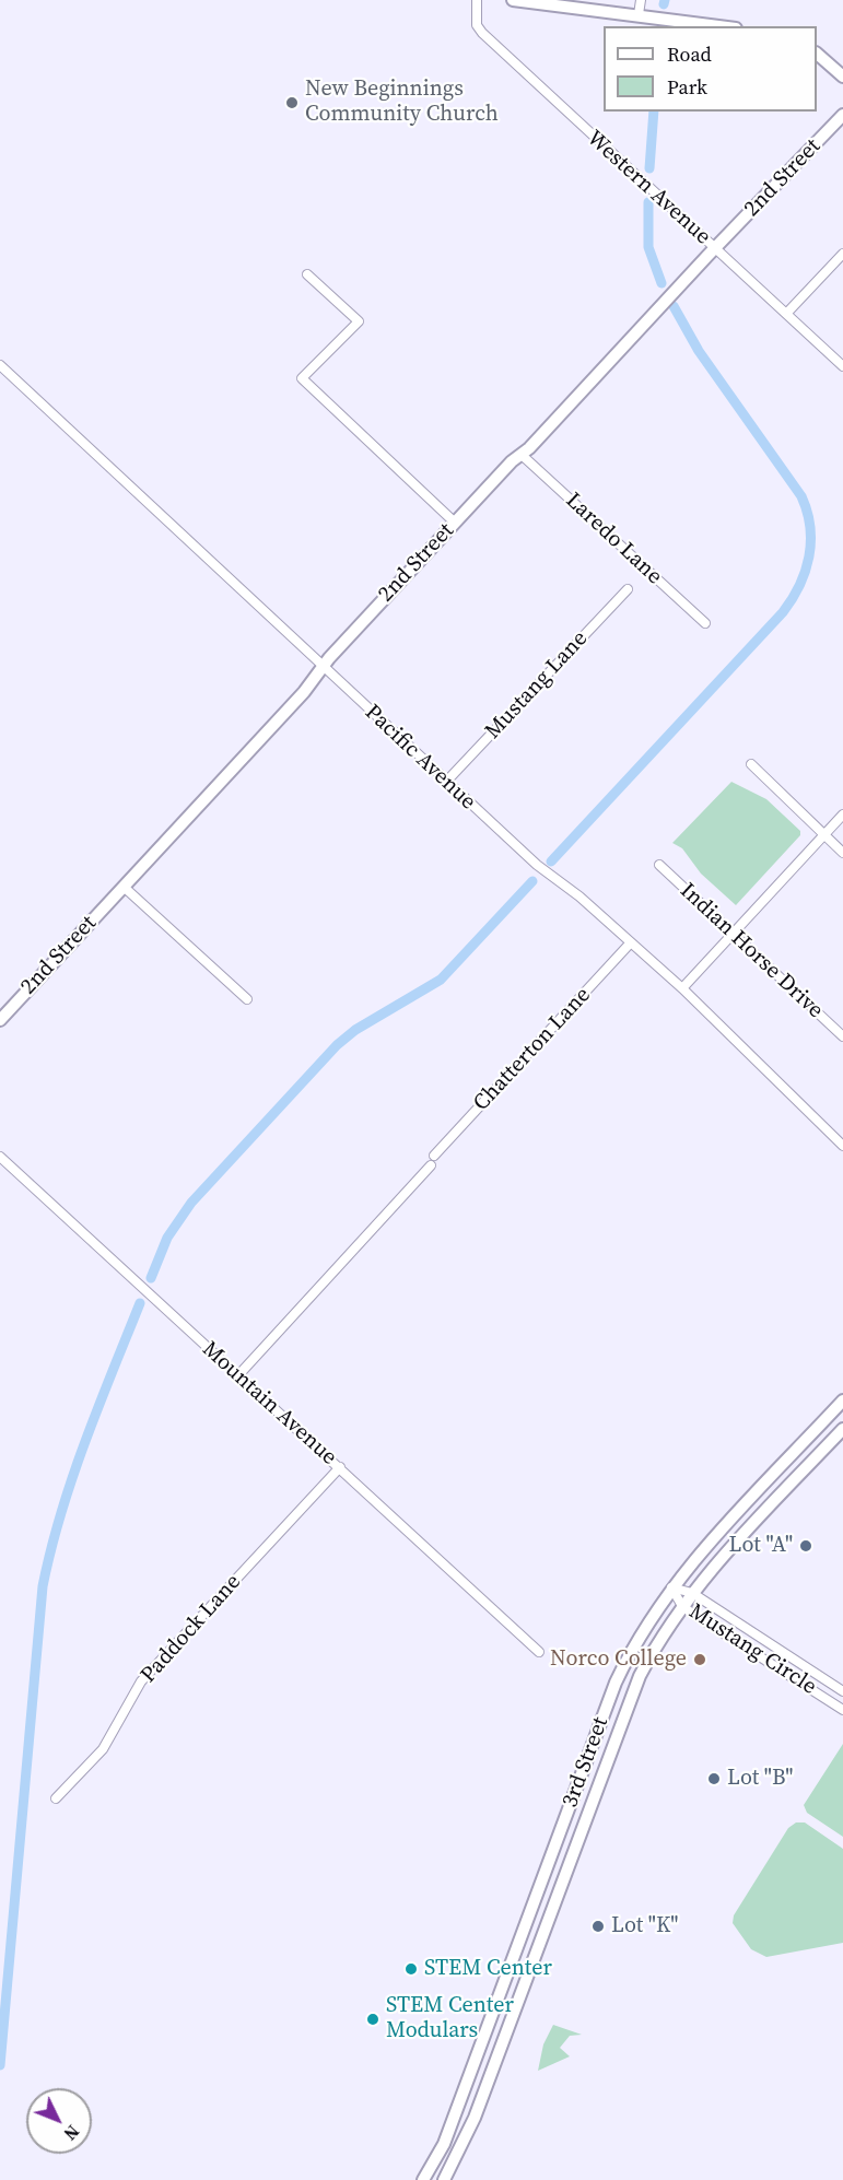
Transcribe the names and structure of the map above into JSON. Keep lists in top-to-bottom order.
{
  "streets": {
    "street": [
      "2nd Street",
      "Western Avenue",
      "Laredo Lane",
      "Mustang Lane",
      "Pacific Avenue",
      "Indian Horse Drive",
      "Chatterton Lane",
      "Mountain Avenue",
      "Paddock Lane",
      "Mustang Circle",
      "3rd Street"
    ]
  },
  "crossings": [
    ["2nd Street", "Western Avenue"],
    ["2nd Street", "Laredo Lane"],
    ["2nd Street", "Pacific Avenue"],
    ["Mustang Lane", "Pacific Avenue"],
    ["Pacific Avenue", "Chatterton Lane"],
    ["Mountain Avenue", "Paddock Lane"],
    ["Mustang Circle", "3rd Street"]
  ],
  "places": [
    "New Beginnings Community Church",
    "Lot \"A\"",
    "Norco College",
    "Lot \"B\"",
    "Lot \"K\"",
    "STEM Center",
    "STEM Center Modulars"
  ],
  "legend": ["Road", "Park"],
  "north": "bottom right"
}
